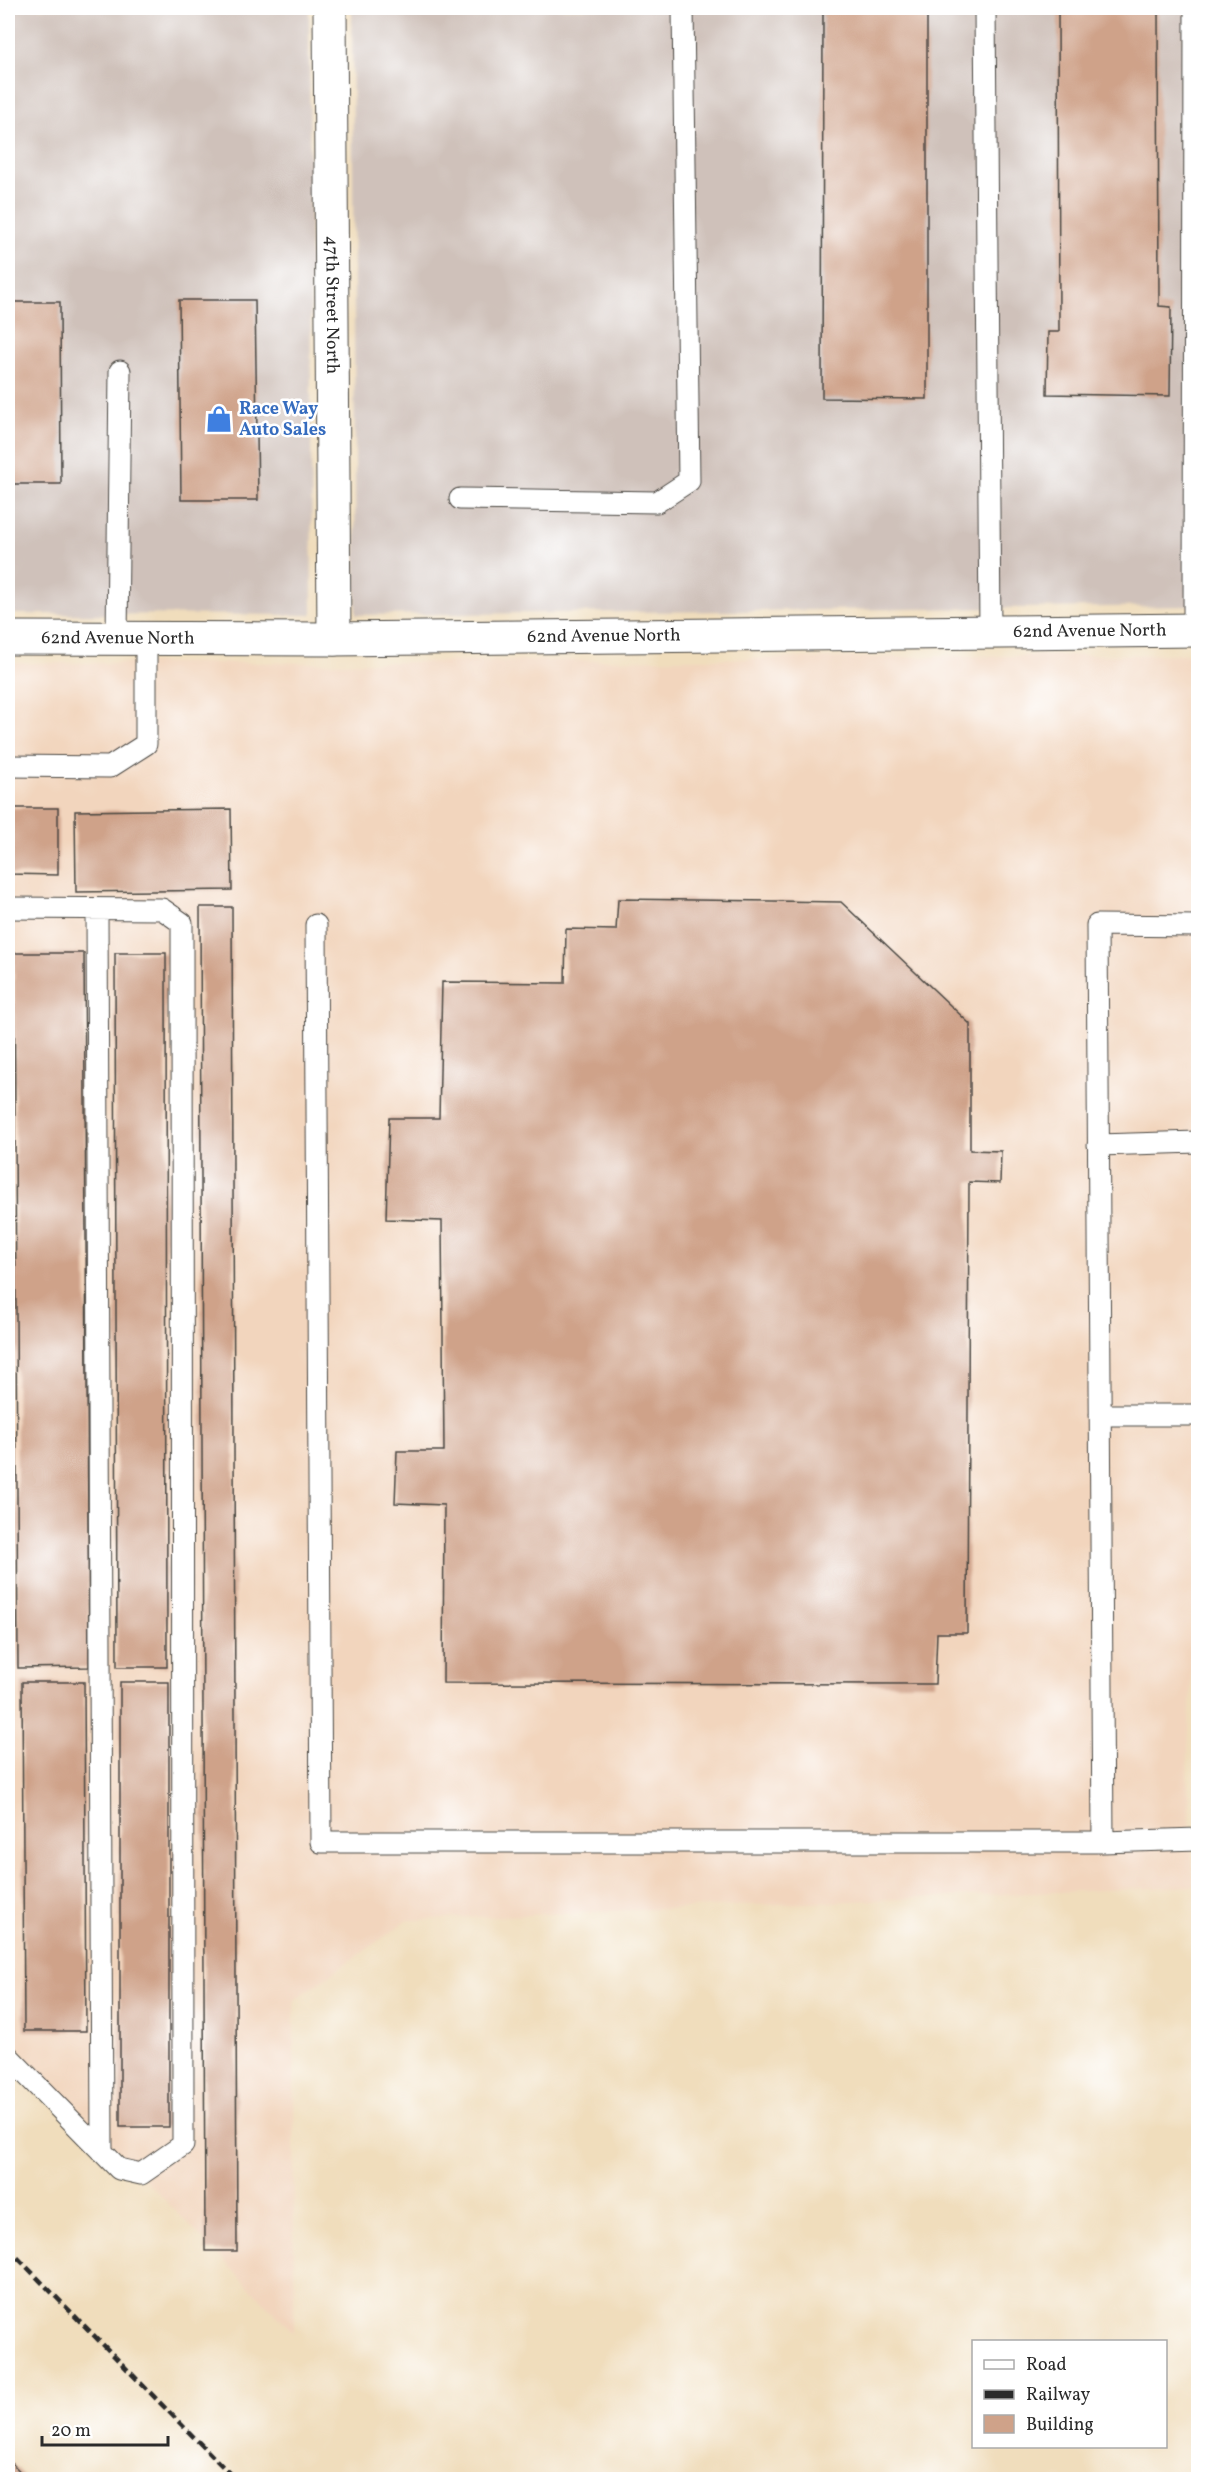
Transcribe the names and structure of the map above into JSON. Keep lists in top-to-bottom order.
{
  "streets": {
    "street": ["47th Street North", "62nd Avenue North"]
  },
  "crossings": [
    ["47th Street North", "62nd Avenue North"]
  ],
  "places": {
    "shop": ["Race Way Auto Sales"]
  },
  "legend": ["Road", "Railway", "Building"],
  "scale_bar": "20 m"
}
